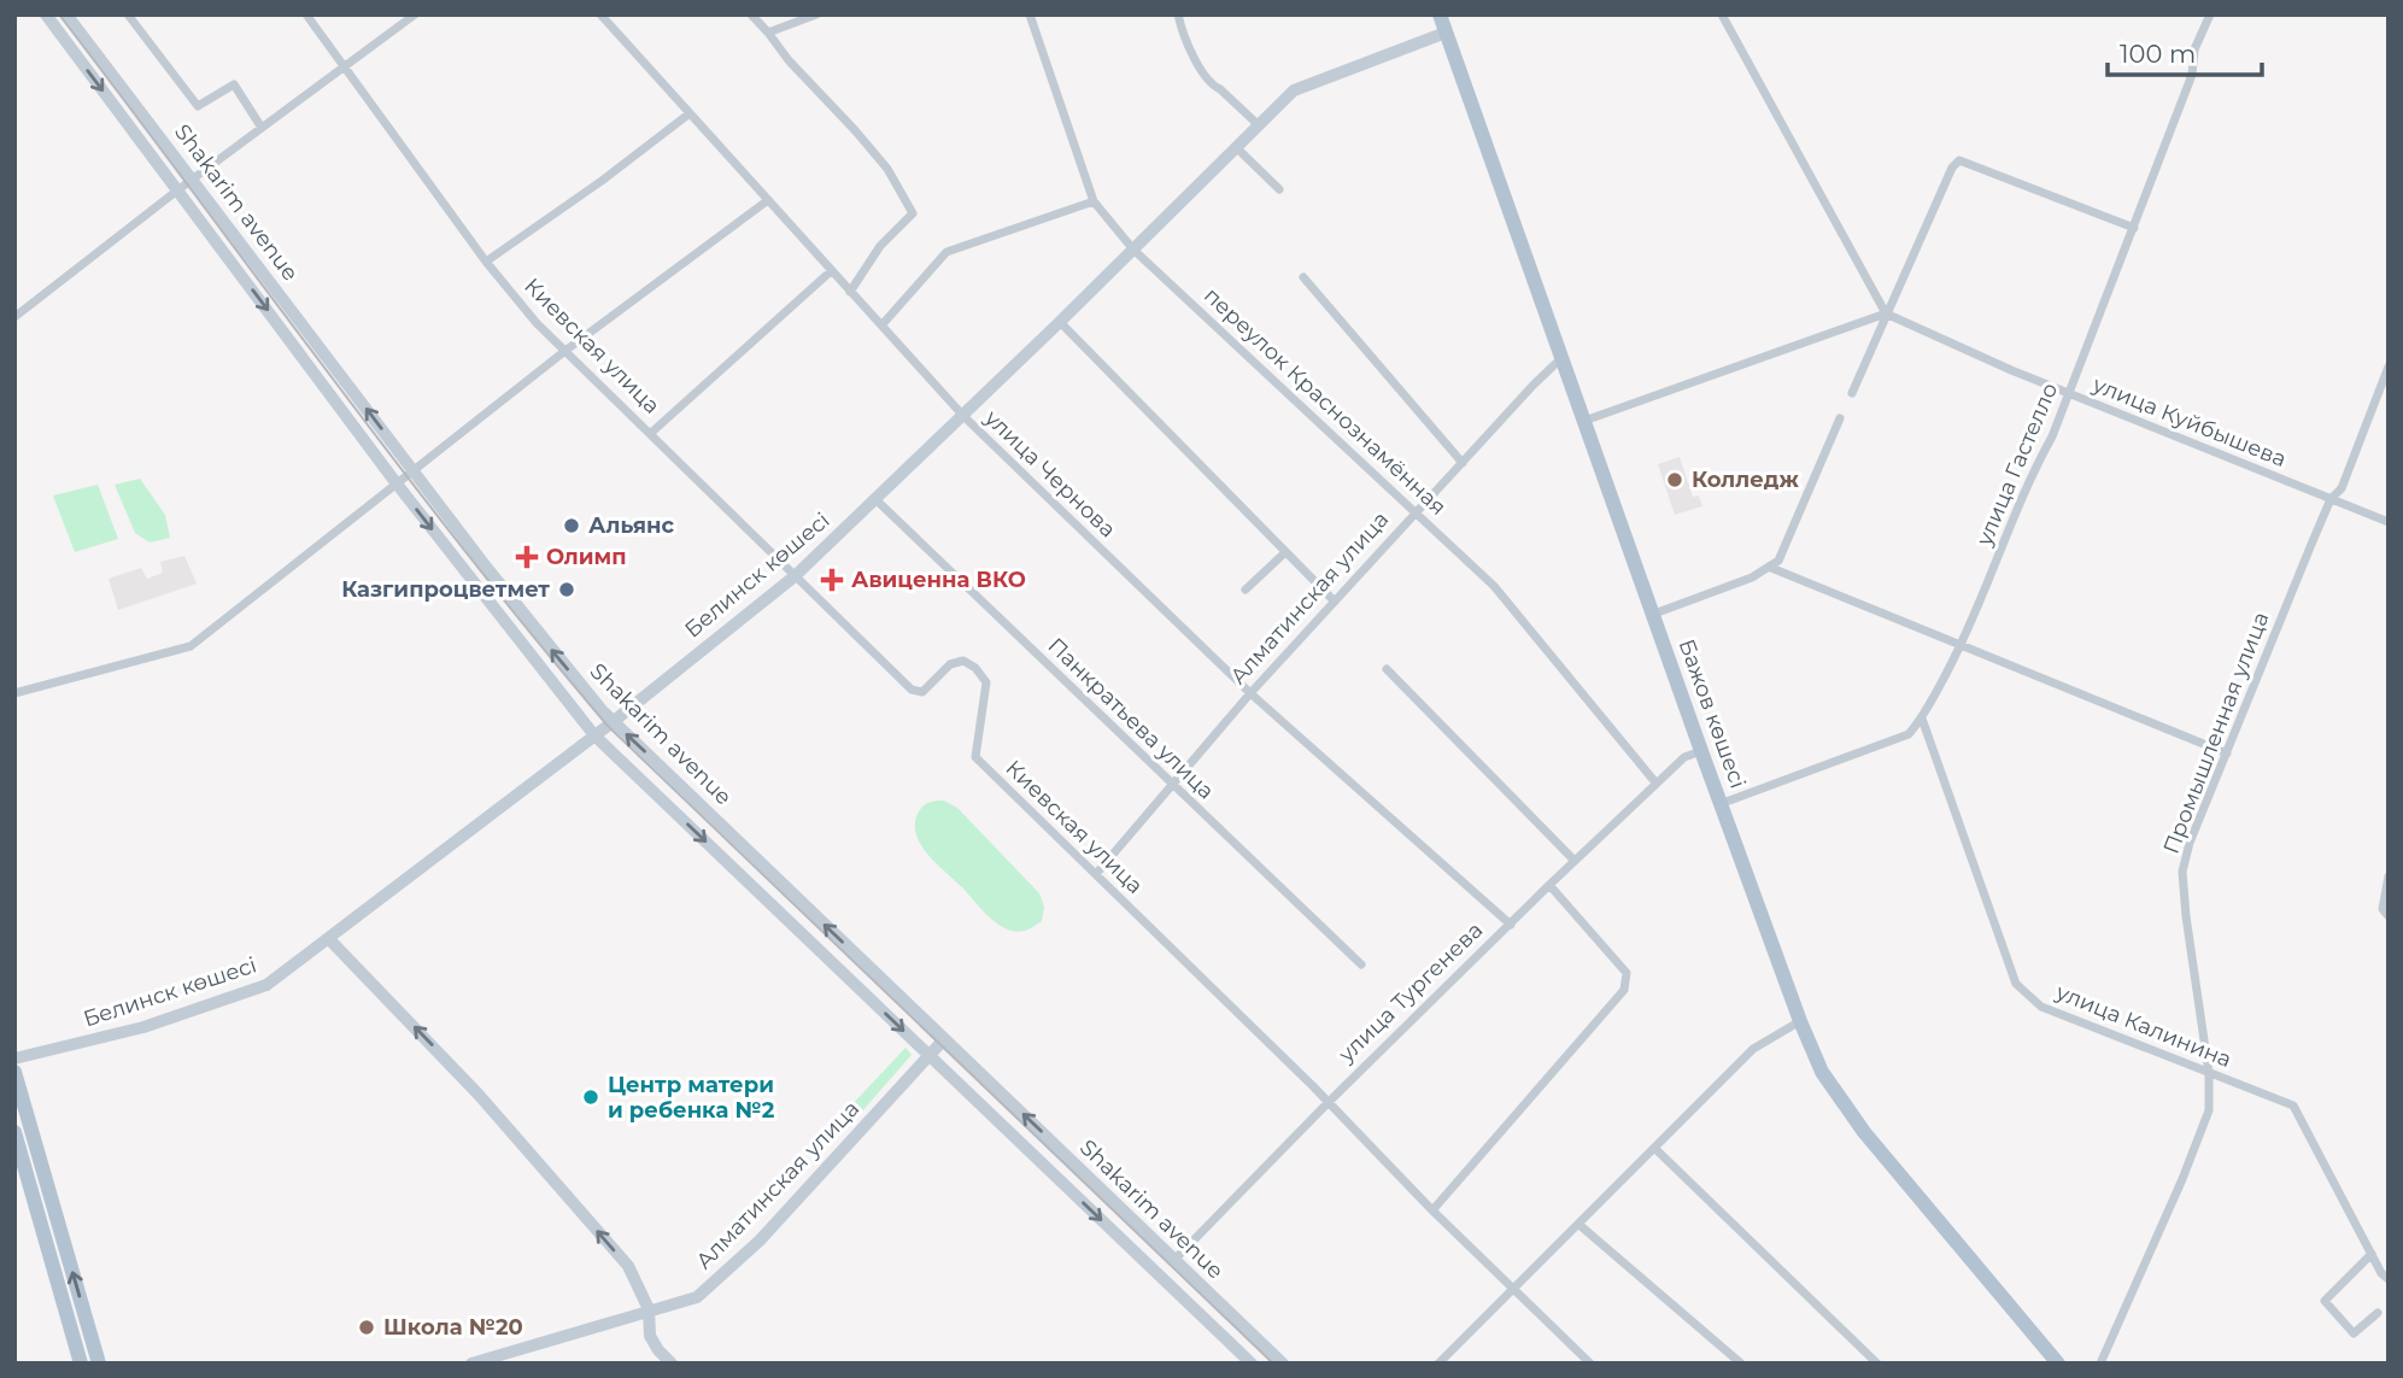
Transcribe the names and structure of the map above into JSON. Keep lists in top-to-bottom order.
{
  "streets": {
    "main road": [
      "Shakarim avenue",
      "Белинск көшесі",
      "Алматинская улица",
      "Бажов көшесі",
      "улица Тургенева"
    ],
    "street": [
      "Киевская улица",
      "переулок Краснознамённая",
      "улица Куйбышева",
      "улица Гастелло",
      "улица Чернова",
      "Панкратьева улица",
      "Промышленная улица",
      "улица Калинина"
    ]
  },
  "crossings": [
    ["Shakarim avenue", "Белинск көшесі"],
    ["Shakarim avenue", "Алматинская улица"],
    ["Shakarim avenue", "улица Тургенева"],
    ["Киевская улица", "Белинск көшесі"],
    ["Киевская улица", "Алматинская улица"],
    ["Киевская улица", "улица Тургенева"],
    ["переулок Краснознамённая", "Белинск көшесі"],
    ["переулок Краснознамённая", "Алматинская улица"],
    ["переулок Краснознамённая", "улица Тургенева"],
    ["улица Куйбышева", "улица Гастелло"],
    ["улица Куйбышева", "Промышленная улица"],
    ["улица Гастелло", "Бажов көшесі"],
    ["улица Гастелло", "улица Калинина"],
    ["улица Чернова", "Белинск көшесі"],
    ["улица Чернова", "Алматинская улица"],
    ["улица Чернова", "улица Тургенева"],
    ["Белинск көшесі", "Бажов көшесі"],
    ["Белинск көшесі", "Панкратьева улица"],
    ["Алматинская улица", "Бажов көшесі"],
    ["Алматинская улица", "Панкратьева улица"],
    ["Бажов көшесі", "улица Тургенева"],
    ["Промышленная улица", "улица Калинина"]
  ],
  "places": {
    "other": [
      "Колледж",
      "Альянс",
      "Казгипроцветмет",
      "Центр матери и ребенка №2",
      "Школа №20"
    ],
    "health": ["Олимп", "Авиценна ВКО"]
  },
  "scale_bar": "100 m"
}
